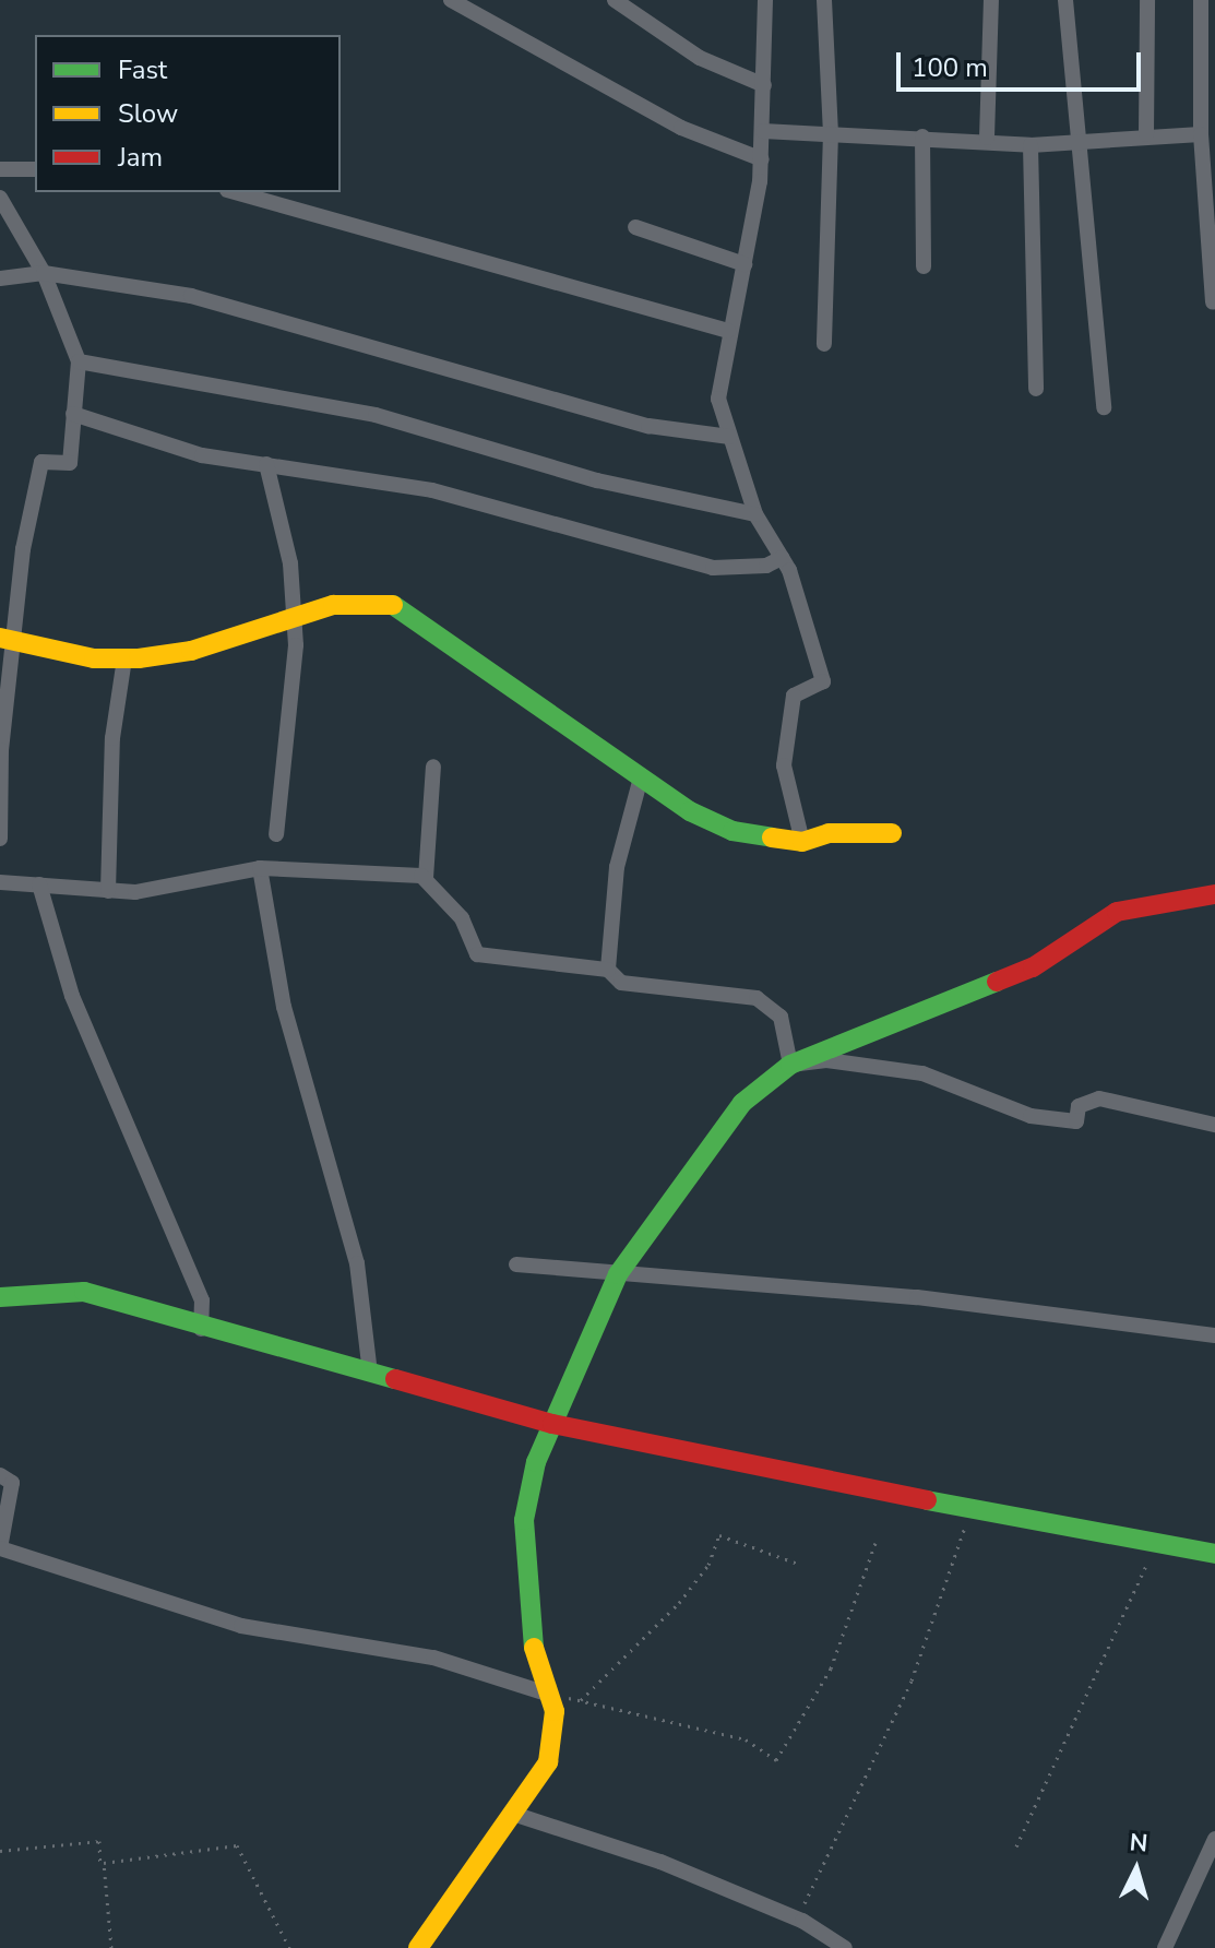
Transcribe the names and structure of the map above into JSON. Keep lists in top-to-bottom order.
{
  "legend": ["Fast", "Slow", "Jam"],
  "scale_bar": "100 m",
  "north": "top"
}
